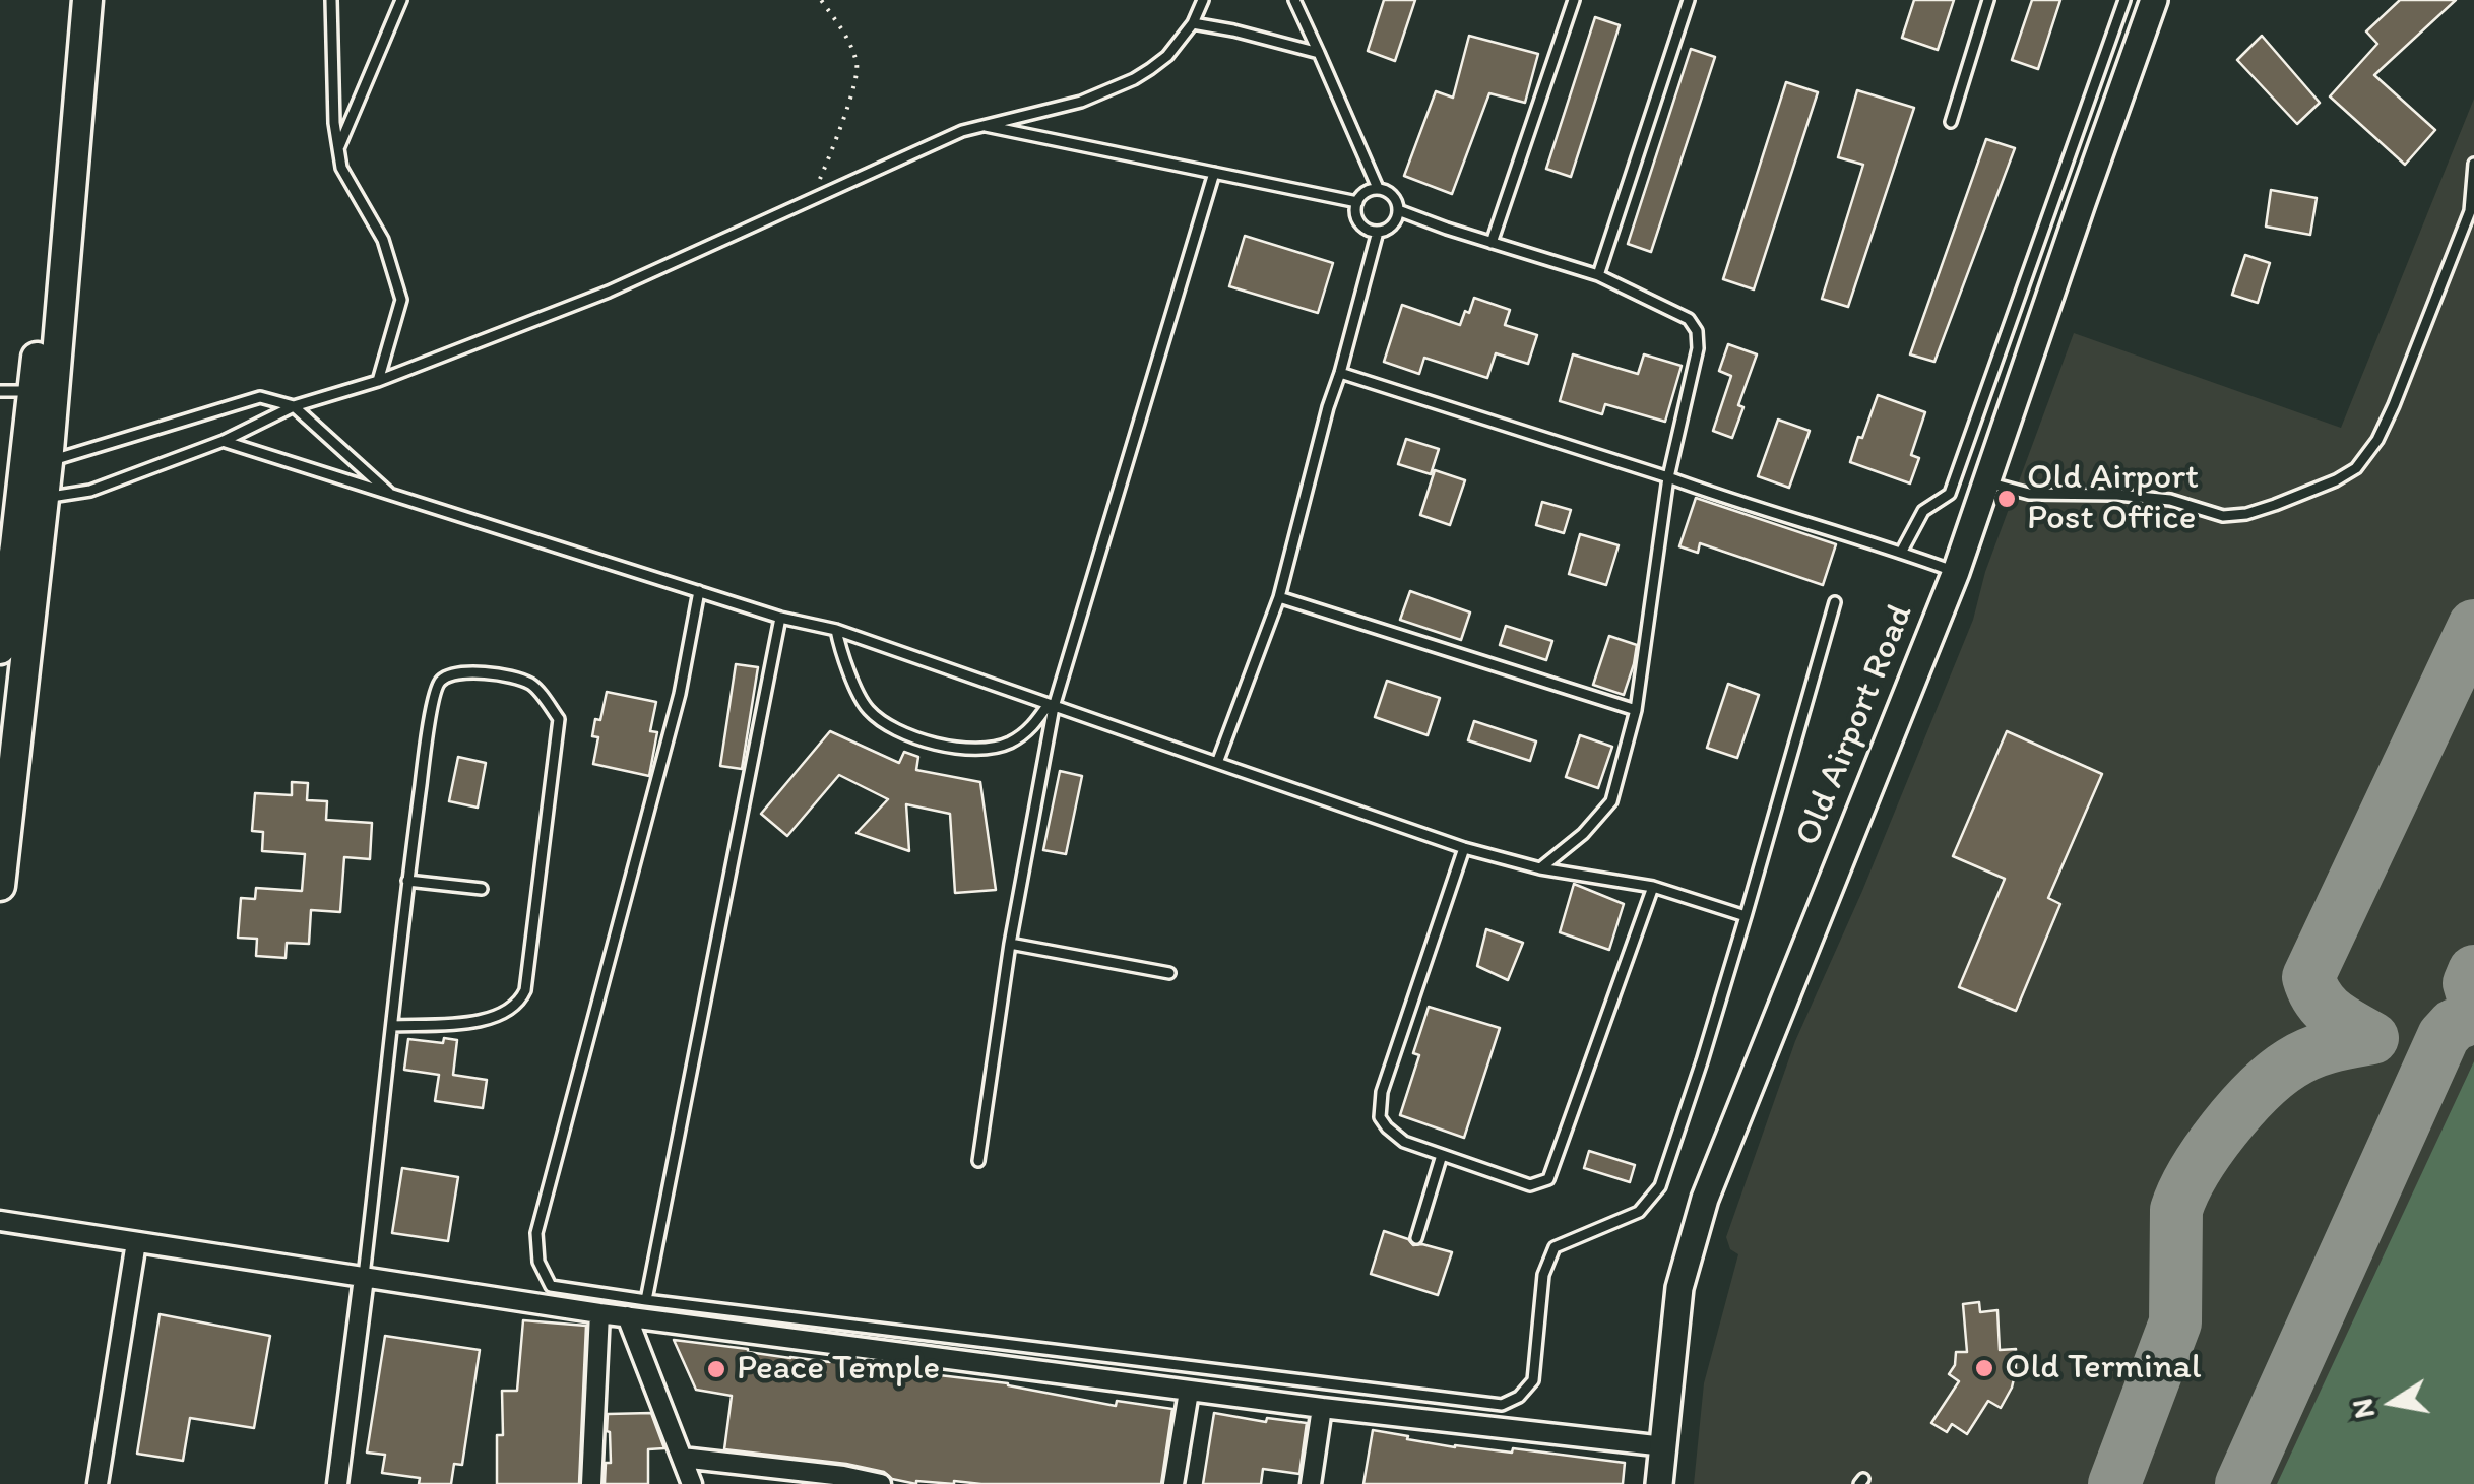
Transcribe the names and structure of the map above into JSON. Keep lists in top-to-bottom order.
{
  "streets": {
    "main road": ["Old Airport Road"]
  },
  "places": ["Old Airport Post Office", "Old Terminal", "Peace Temple"],
  "north": "left"
}
